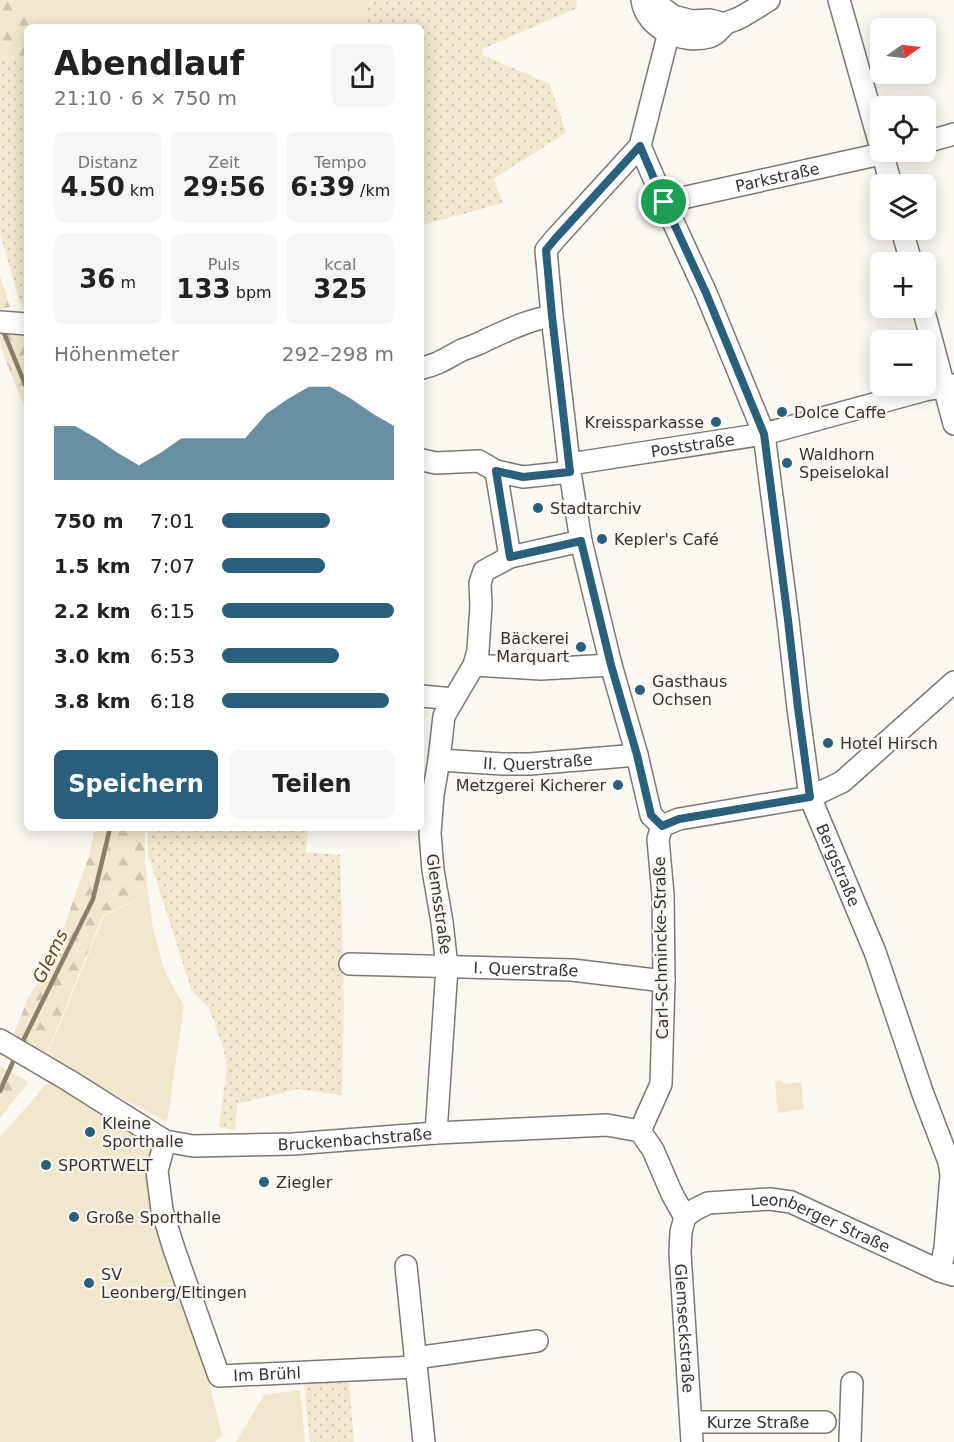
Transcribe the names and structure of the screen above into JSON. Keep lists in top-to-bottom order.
{
  "streets": {
    "street": [
      "Parkstraße",
      "Poststraße",
      "II. Querstraße",
      "Bergstraße",
      "Glemsstraße",
      "Carl-Schmincke-Straße",
      "I. Querstraße",
      "Bruckenbachstraße",
      "Leonberger Straße",
      "Glemseckstraße",
      "Im Brühl",
      "Kurze Straße"
    ]
  },
  "crossings": [
    ["Parkstraße", "Bergstraße"],
    ["Poststraße", "Bergstraße"],
    ["II. Querstraße", "Glemsstraße"],
    ["Bergstraße", "Leonberger Straße"],
    ["Glemsstraße", "I. Querstraße"],
    ["Glemsstraße", "Bruckenbachstraße"],
    ["Carl-Schmincke-Straße", "I. Querstraße"],
    ["Carl-Schmincke-Straße", "Bruckenbachstraße"],
    ["Bruckenbachstraße", "Im Brühl"],
    ["Leonberger Straße", "Glemseckstraße"],
    ["Glemseckstraße", "Kurze Straße"]
  ],
  "water": ["Glems"],
  "places": [
    "Dolce Caffe",
    "Kreissparkasse",
    "Waldhorn Speiselokal",
    "Stadtarchiv",
    "Kepler's Café",
    "Bäckerei Marquart",
    "Gasthaus Ochsen",
    "Hotel Hirsch",
    "Metzgerei Kicherer",
    "Kleine Sporthalle",
    "SPORTWELT",
    "Ziegler",
    "Große Sporthalle",
    "SV Leonberg/Eltingen"
  ],
  "north": "right",
  "page": {
    "map_buttons": ["+", "−"],
    "heading": ["Abendlauf", "21:10 · 6 × 750 m"],
    "stats": [
      ["Distanz", "4.50 km"],
      ["Zeit", "29:56"],
      ["Tempo", "6:39 /km"],
      ["36 m"],
      ["Puls", "133 bpm"],
      ["kcal", "325"]
    ],
    "chart": ["Höhenmeter", "292–298 m"],
    "list": [
      {
        "name": "750 m",
        "note": "7:01"
      },
      {
        "name": "1.5 km",
        "note": "7:07"
      },
      {
        "name": "2.2 km",
        "note": "6:15"
      },
      {
        "name": "3.0 km",
        "note": "6:53"
      },
      {
        "name": "3.8 km",
        "note": "6:18"
      }
    ],
    "buttons": ["Speichern", "Teilen"]
  }
}
